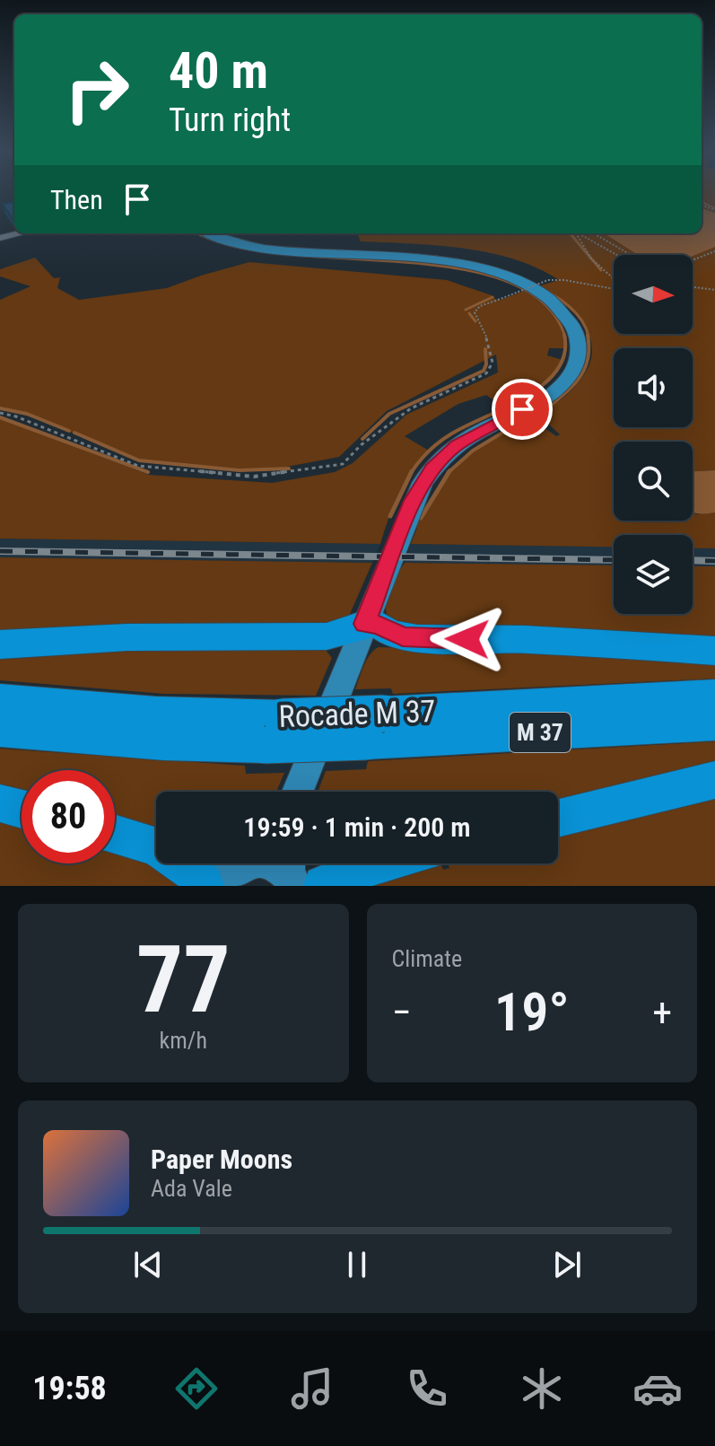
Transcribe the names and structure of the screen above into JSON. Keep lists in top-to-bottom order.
{
  "streets": {
    "highway": ["Rocade M 37", "M 37"]
  },
  "north": "right",
  "page": {
    "turn": ["40 m", "Turn right"],
    "then": "Then",
    "limit": "80",
    "trip": "19:59 · 1 min · 200 m",
    "tile": [
      ["77", "km/h"],
      "Climate"
    ],
    "heat": ["−", "19°", "+"],
    "song": ["Paper Moons", "Ada Vale"],
    "tabs": "19:58"
  }
}
